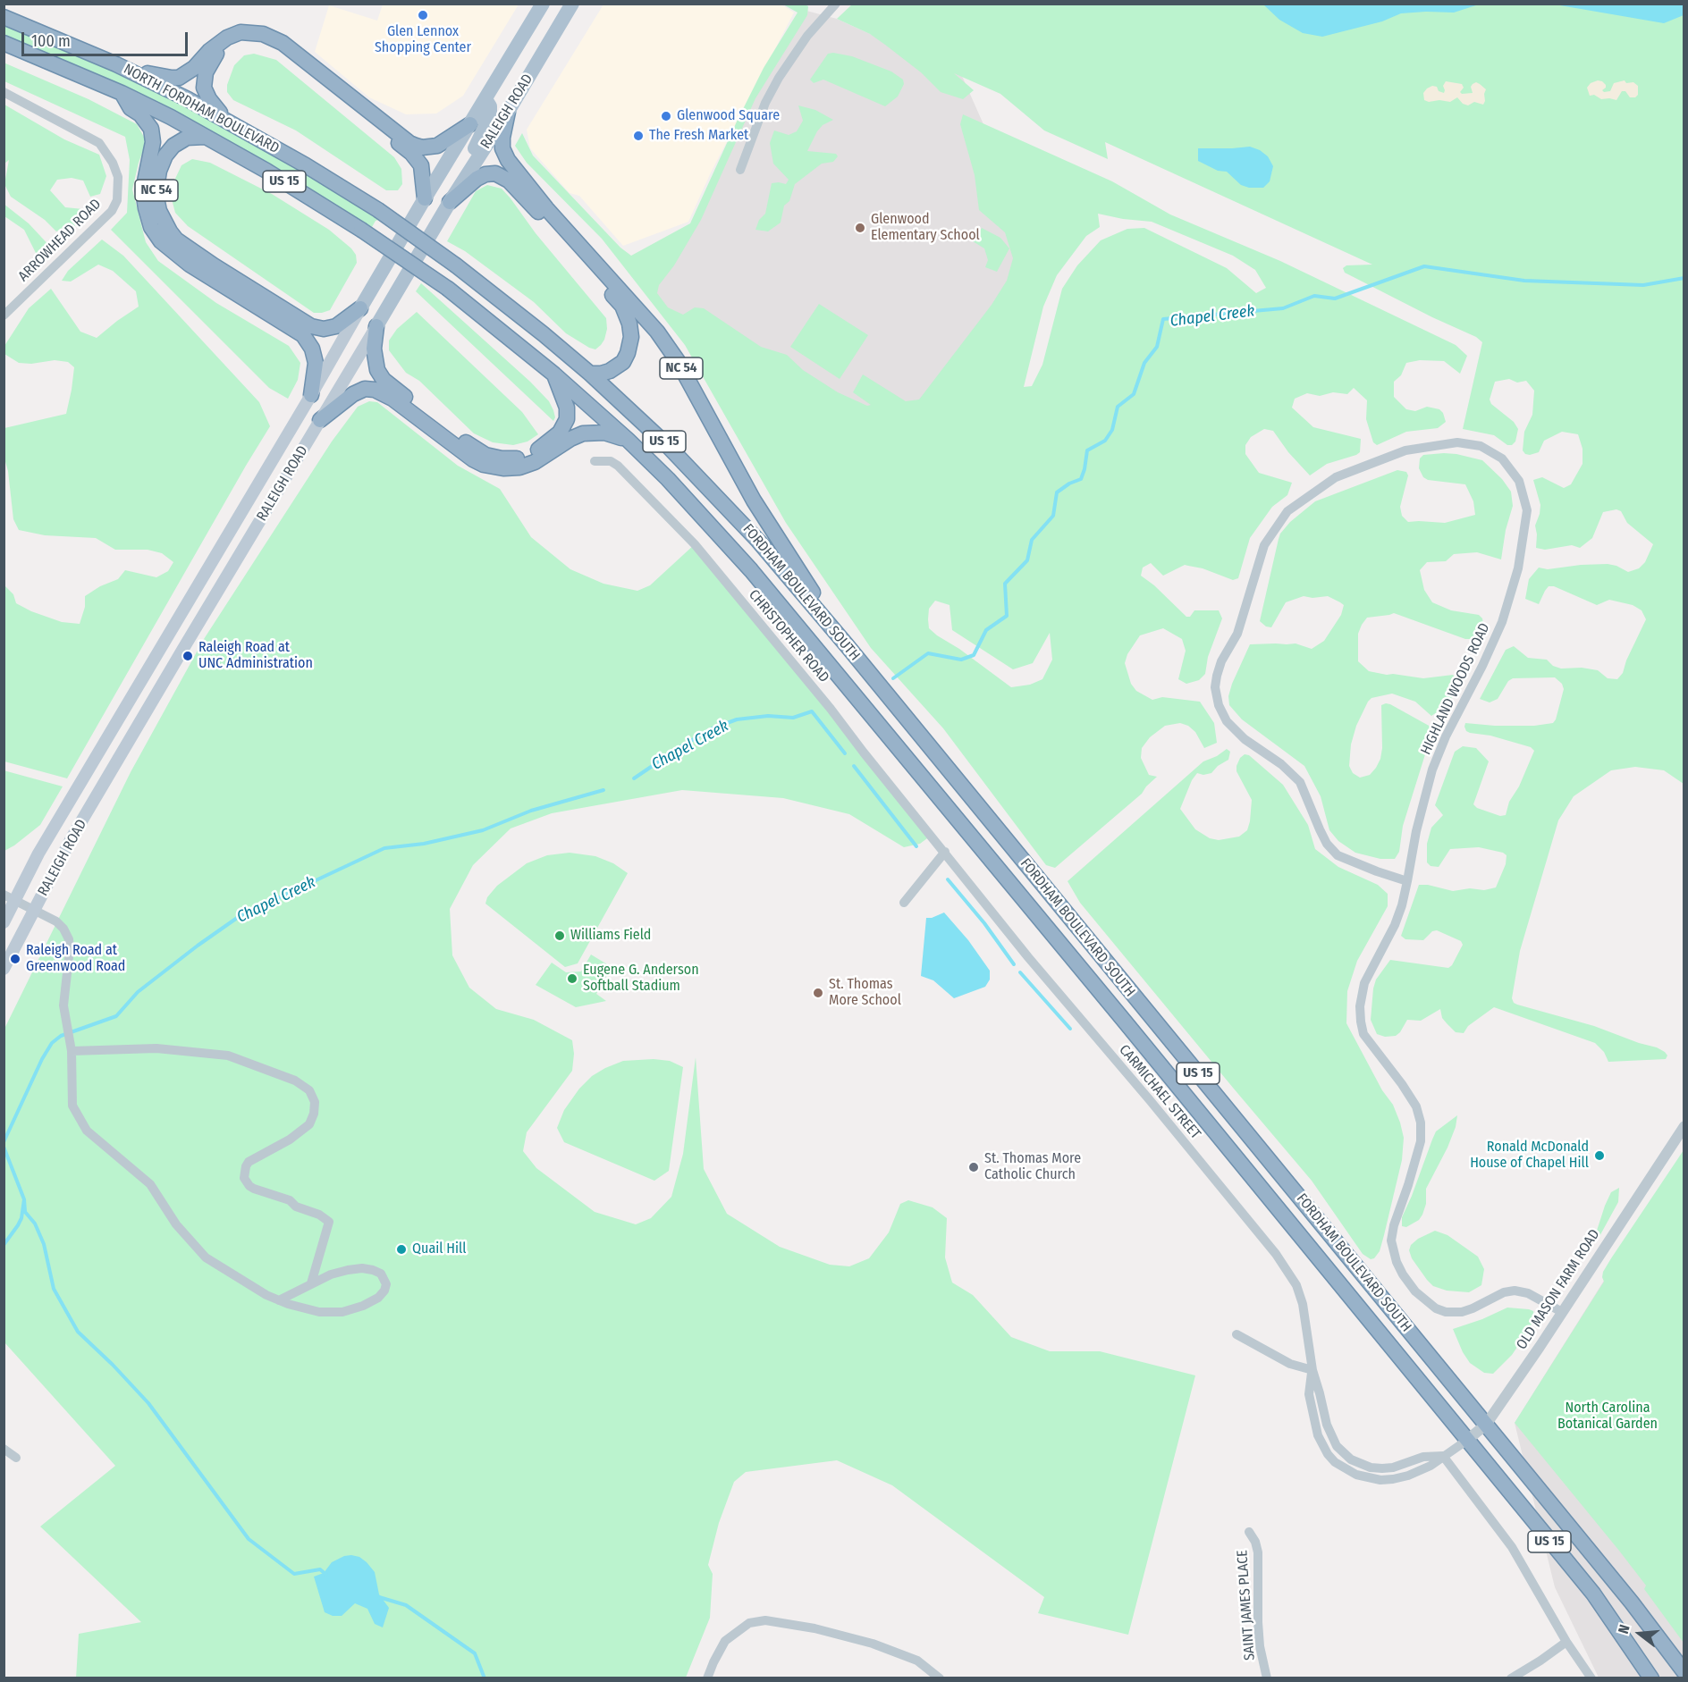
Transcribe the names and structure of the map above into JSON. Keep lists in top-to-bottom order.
{
  "streets": {
    "highway": [
      "NORTH FORDHAM BOULEVARD",
      "US 15",
      "NC 54",
      "FORDHAM BOULEVARD SOUTH"
    ],
    "main road": ["RALEIGH ROAD"],
    "street": [
      "ARROWHEAD ROAD",
      "CHRISTOPHER ROAD",
      "HIGHLAND WOODS ROAD",
      "CARMICHAEL STREET",
      "OLD MASON FARM ROAD",
      "SAINT JAMES PLACE"
    ]
  },
  "crossings": [
    ["NORTH FORDHAM BOULEVARD", "NC 54"],
    ["NORTH FORDHAM BOULEVARD", "FORDHAM BOULEVARD SOUTH"],
    ["RALEIGH ROAD", "NC 54"],
    ["NC 54", "FORDHAM BOULEVARD SOUTH"],
    ["FORDHAM BOULEVARD SOUTH", "OLD MASON FARM ROAD"],
    ["CHRISTOPHER ROAD", "CARMICHAEL STREET"],
    ["HIGHLAND WOODS ROAD", "OLD MASON FARM ROAD"],
    ["CARMICHAEL STREET", "OLD MASON FARM ROAD"]
  ],
  "water": ["Chapel Creek"],
  "parks": ["North Carolina Botanical Garden"],
  "places": [
    "Glen Lennox Shopping Center",
    "Glenwood Square",
    "The Fresh Market",
    "Glenwood Elementary School",
    "Raleigh Road at UNC Administration",
    "Williams Field",
    "Raleigh Road at Greenwood Road",
    "Eugene G. Anderson Softball Stadium",
    "St. Thomas More School",
    "Ronald McDonald House of Chapel Hill",
    "St. Thomas More Catholic Church",
    "Quail Hill"
  ],
  "scale_bar": "100 m",
  "north": "left"
}
